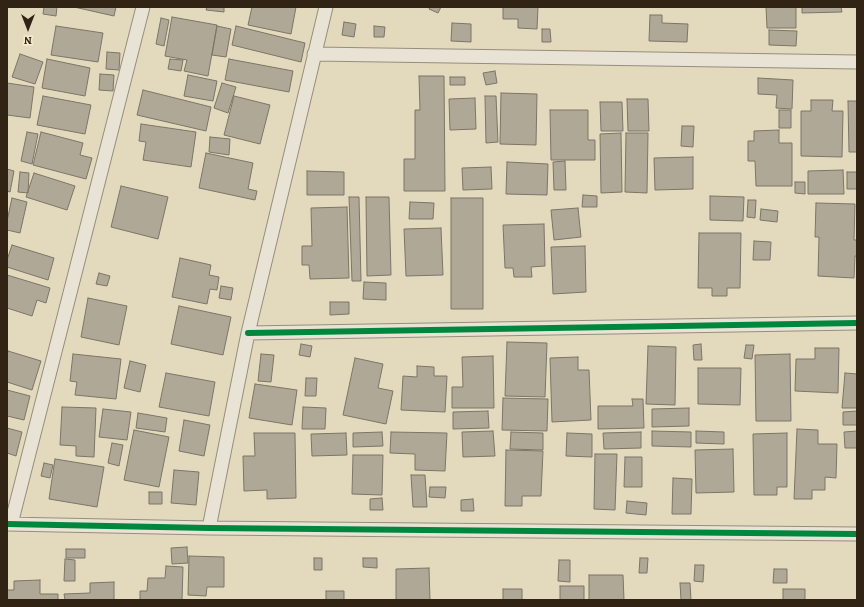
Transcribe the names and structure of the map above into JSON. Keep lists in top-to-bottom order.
{
  "north": "bottom"
}
